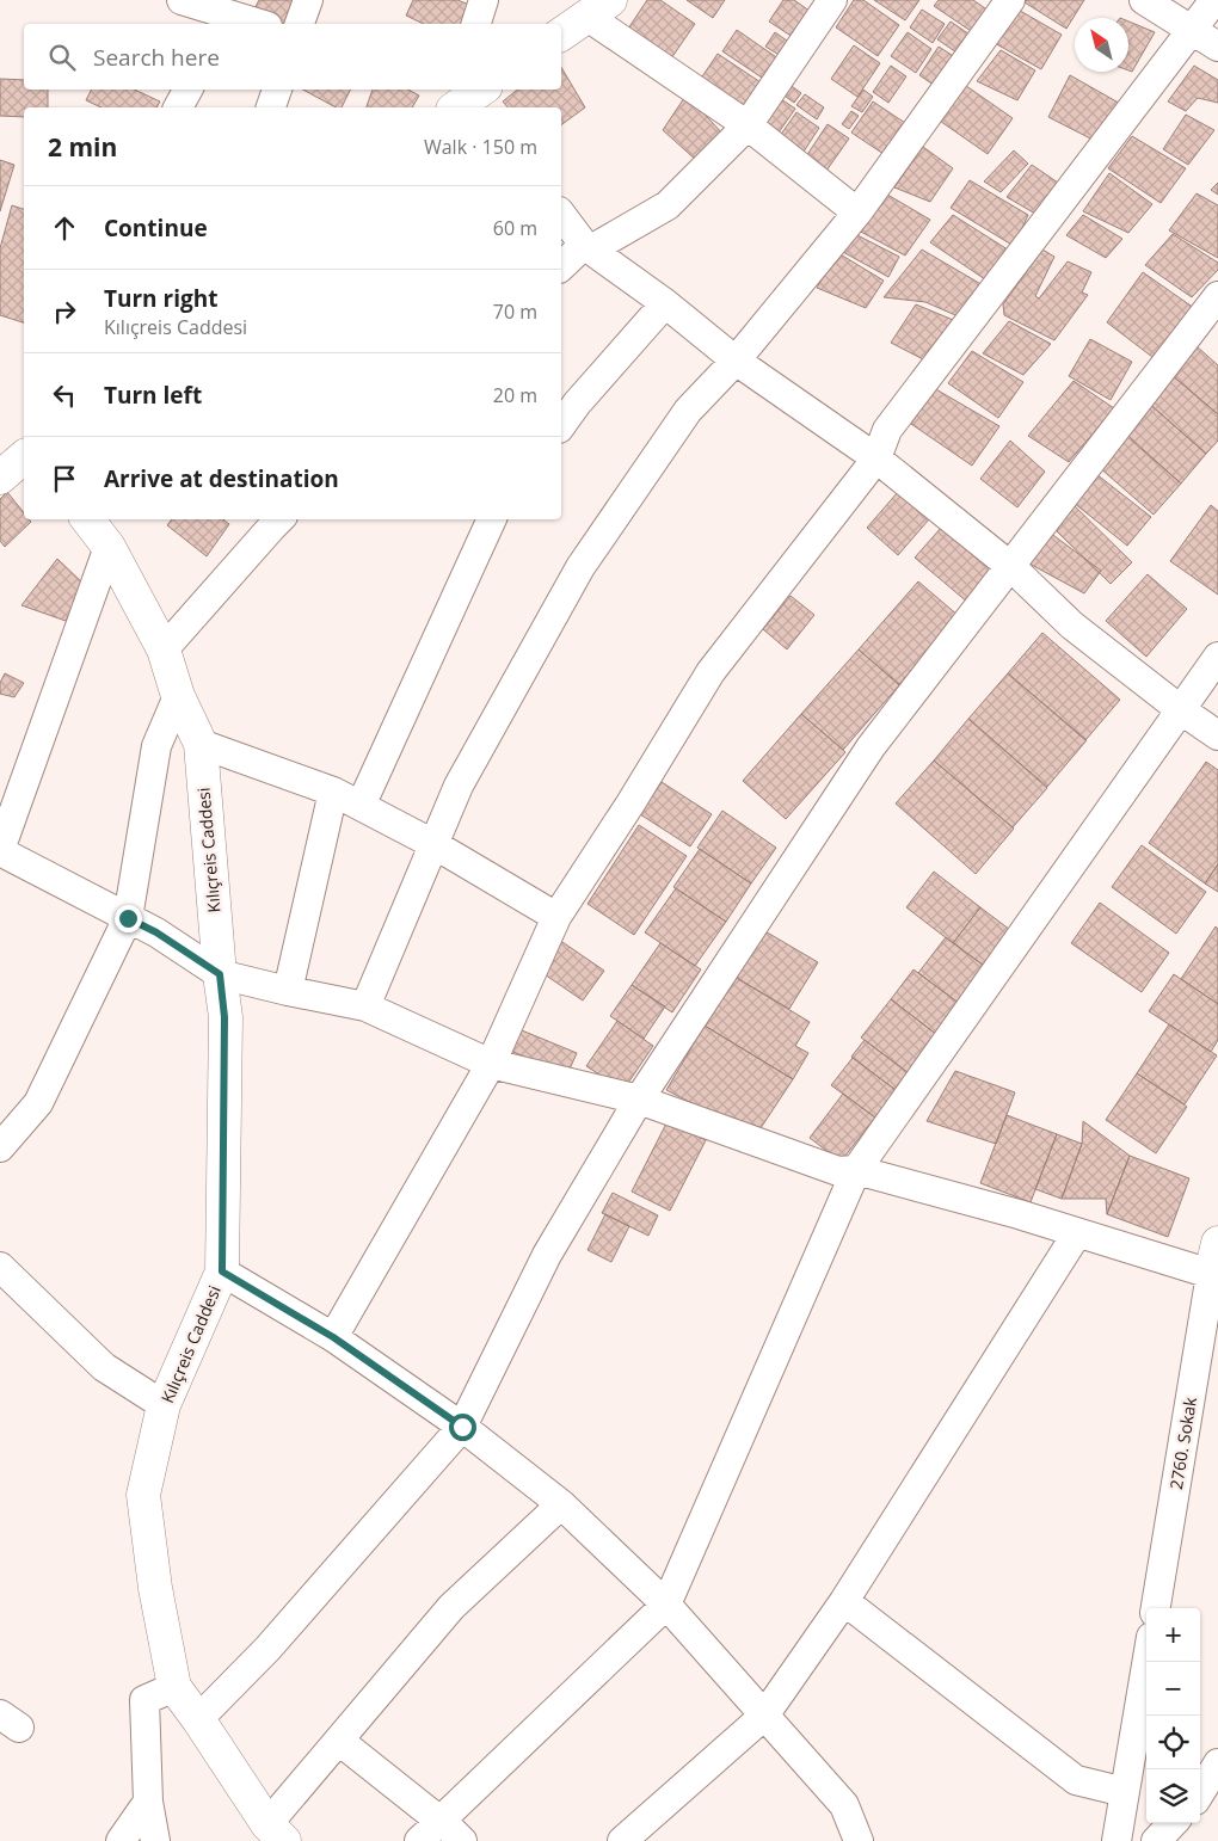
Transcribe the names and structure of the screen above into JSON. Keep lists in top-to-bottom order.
{
  "streets": {
    "street": ["Kılıçreis Caddesi", "2760. Sokak"]
  },
  "north": "top left",
  "page": {
    "search": "Search here",
    "heading": ["2 min", "Walk · 150 m"],
    "list": [
      ["Continue", "60 m"],
      ["Turn right", "Kılıçreis Caddesi", "70 m"],
      ["Turn left", "20 m"],
      "Arrive at destination"
    ],
    "map_buttons": ["+", "−"]
  }
}
